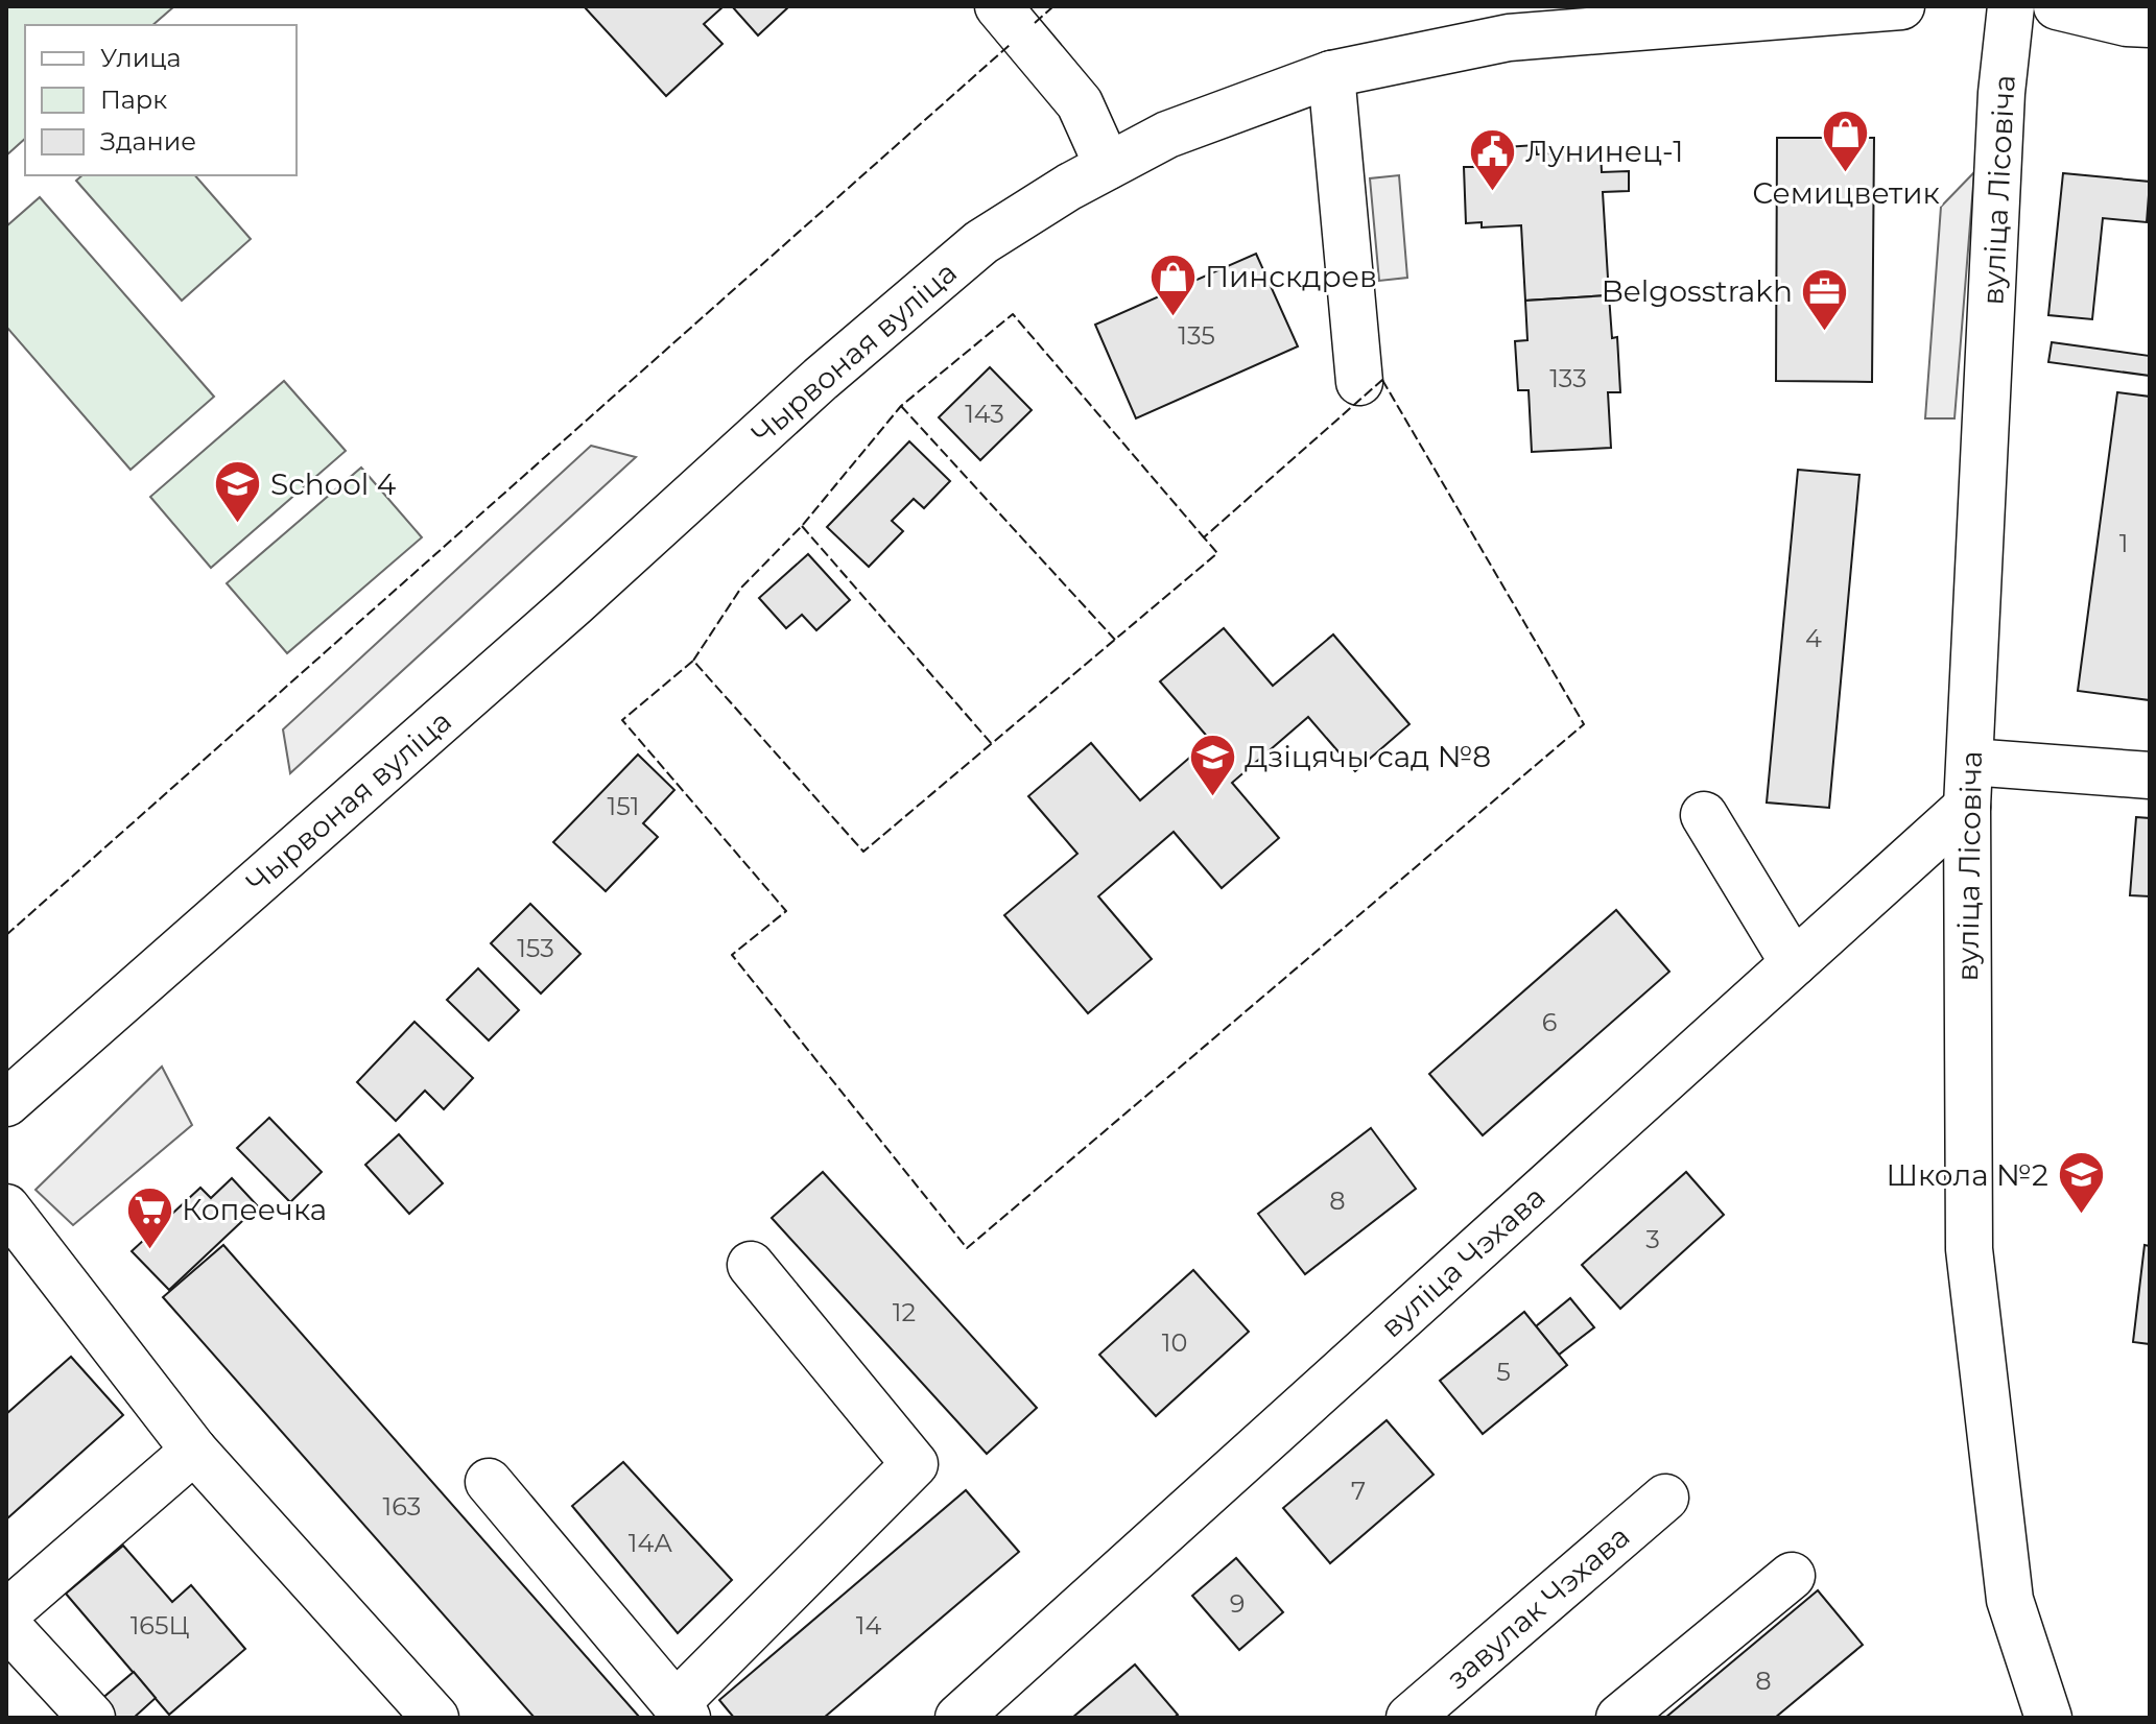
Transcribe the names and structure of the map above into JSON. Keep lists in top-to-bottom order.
{
  "streets": {
    "street": [
      "вуліца Лісовіча",
      "Чырвоная вуліца",
      "вуліца Чэхава",
      "завулак Чэхава"
    ]
  },
  "crossings": [
    ["вуліца Лісовіча", "вуліца Чэхава"]
  ],
  "places": {
    "shop": ["Семицветик", "Пинскдрев"],
    "public building": ["Лунинец-1"],
    "office": ["Belgosstrakh"],
    "school or university": ["School 4", "Дзіцячы сад №8", "Школа №2"],
    "supermarket": ["Копеечка"]
  },
  "house_numbers": [
    "135",
    "133",
    "143",
    "1",
    "4",
    "151",
    "153",
    "6",
    "8",
    "3",
    "12",
    "10",
    "5",
    "7",
    "163",
    "14А",
    "9",
    "165Ц",
    "14",
    "8"
  ],
  "legend": ["Улица", "Парк", "Здание"]
}
